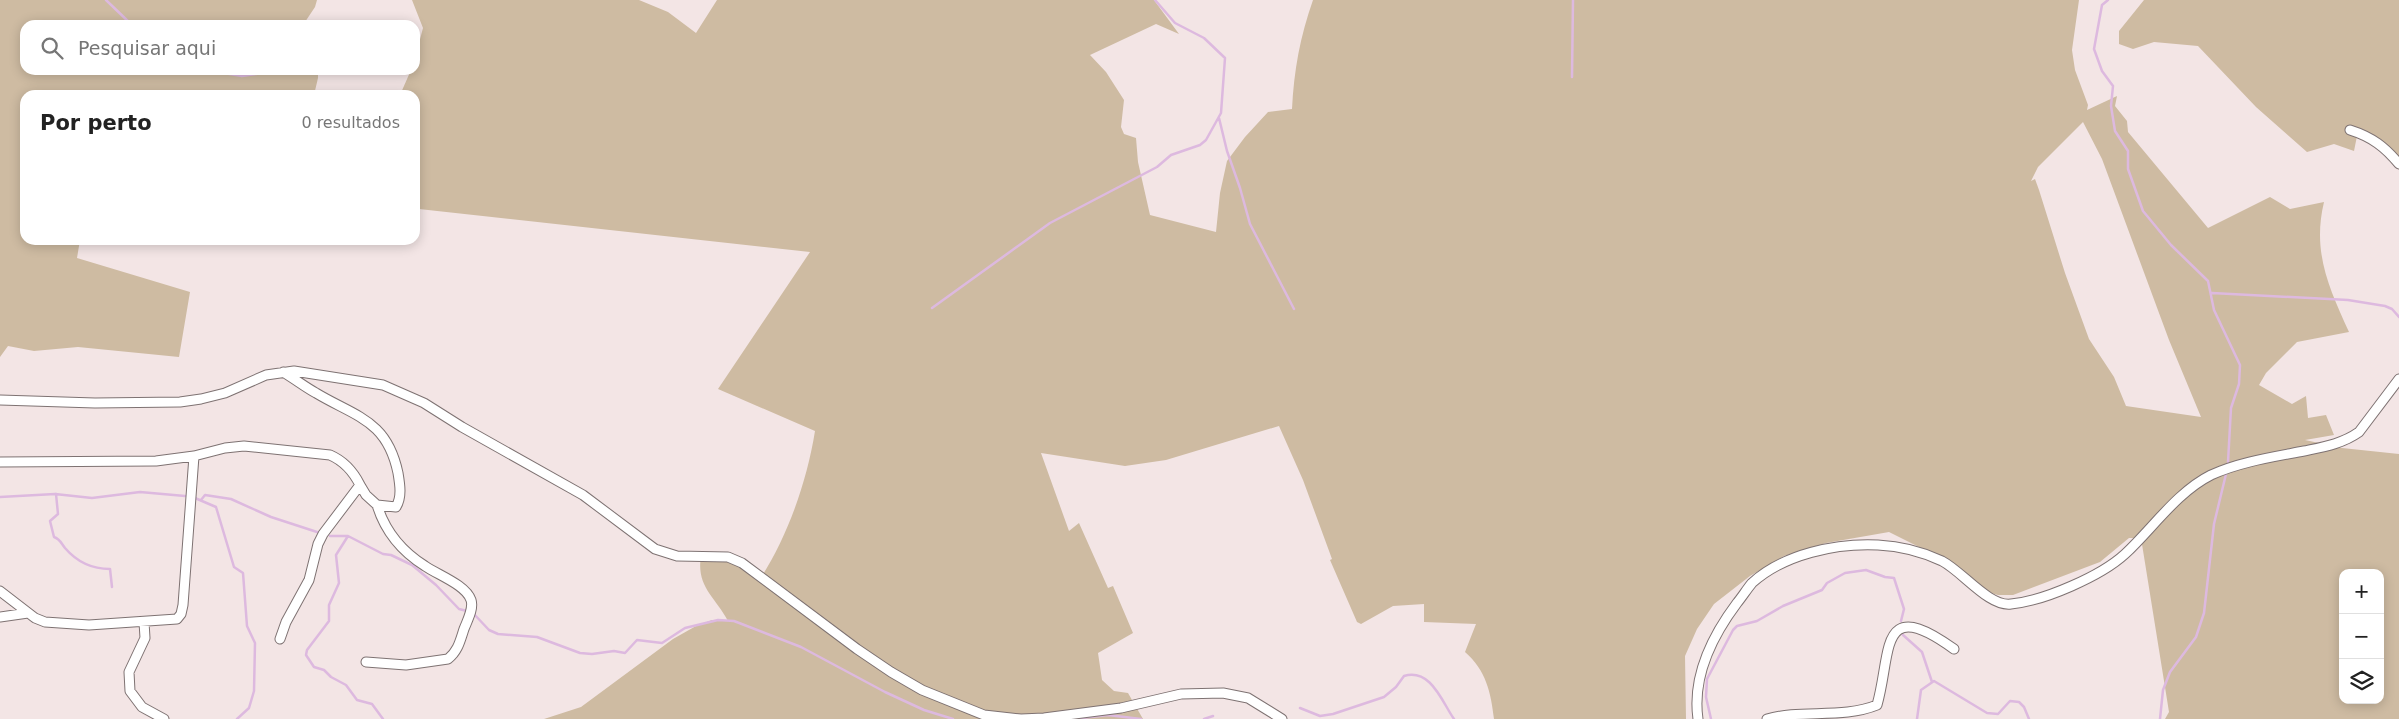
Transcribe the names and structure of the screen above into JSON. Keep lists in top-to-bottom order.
{
  "page": {
    "search": "Pesquisar aqui",
    "heading": ["Por perto", "0 resultados"],
    "map_buttons": ["+", "−"]
  }
}
